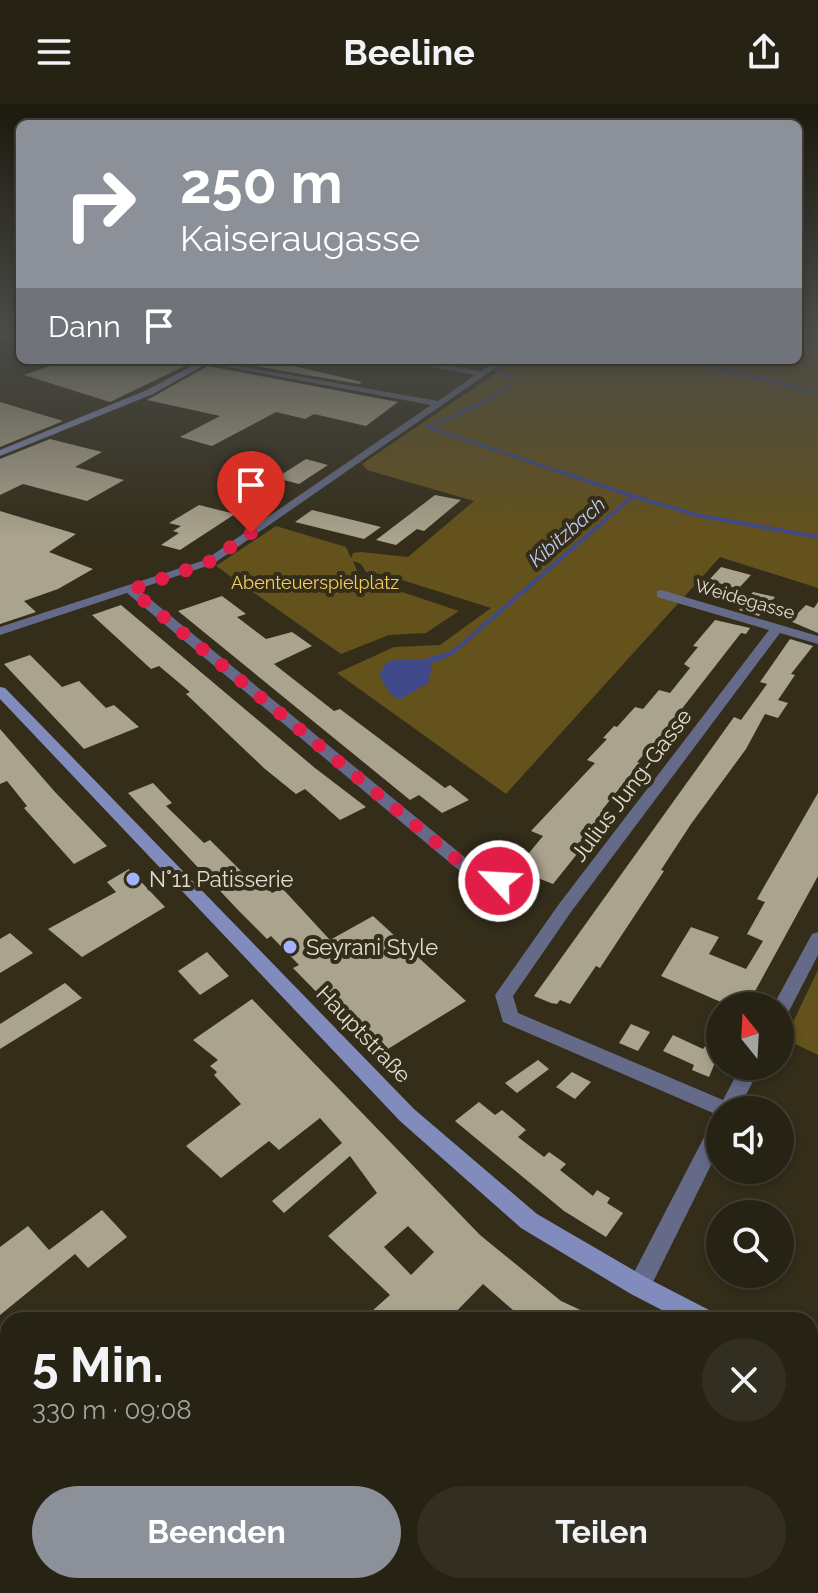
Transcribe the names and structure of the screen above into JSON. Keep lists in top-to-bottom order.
{
  "streets": {
    "main road": ["Hauptstraße"],
    "street": ["Weidegasse", "Julius Jung-Gasse"]
  },
  "crossings": [
    ["Weidegasse", "Julius Jung-Gasse"]
  ],
  "water": ["Kibitzbach"],
  "parks": ["Abenteuerspielplatz"],
  "places": ["N°11 Patisserie", "Seyrani Style"],
  "north": "top",
  "page": {
    "header": "Beeline",
    "turn": ["250 m", "Kaiseraugasse"],
    "then": "Dann",
    "heading": ["5 Min.", "330 m · 09:08"],
    "buttons": ["Beenden", "Teilen"]
  }
}
